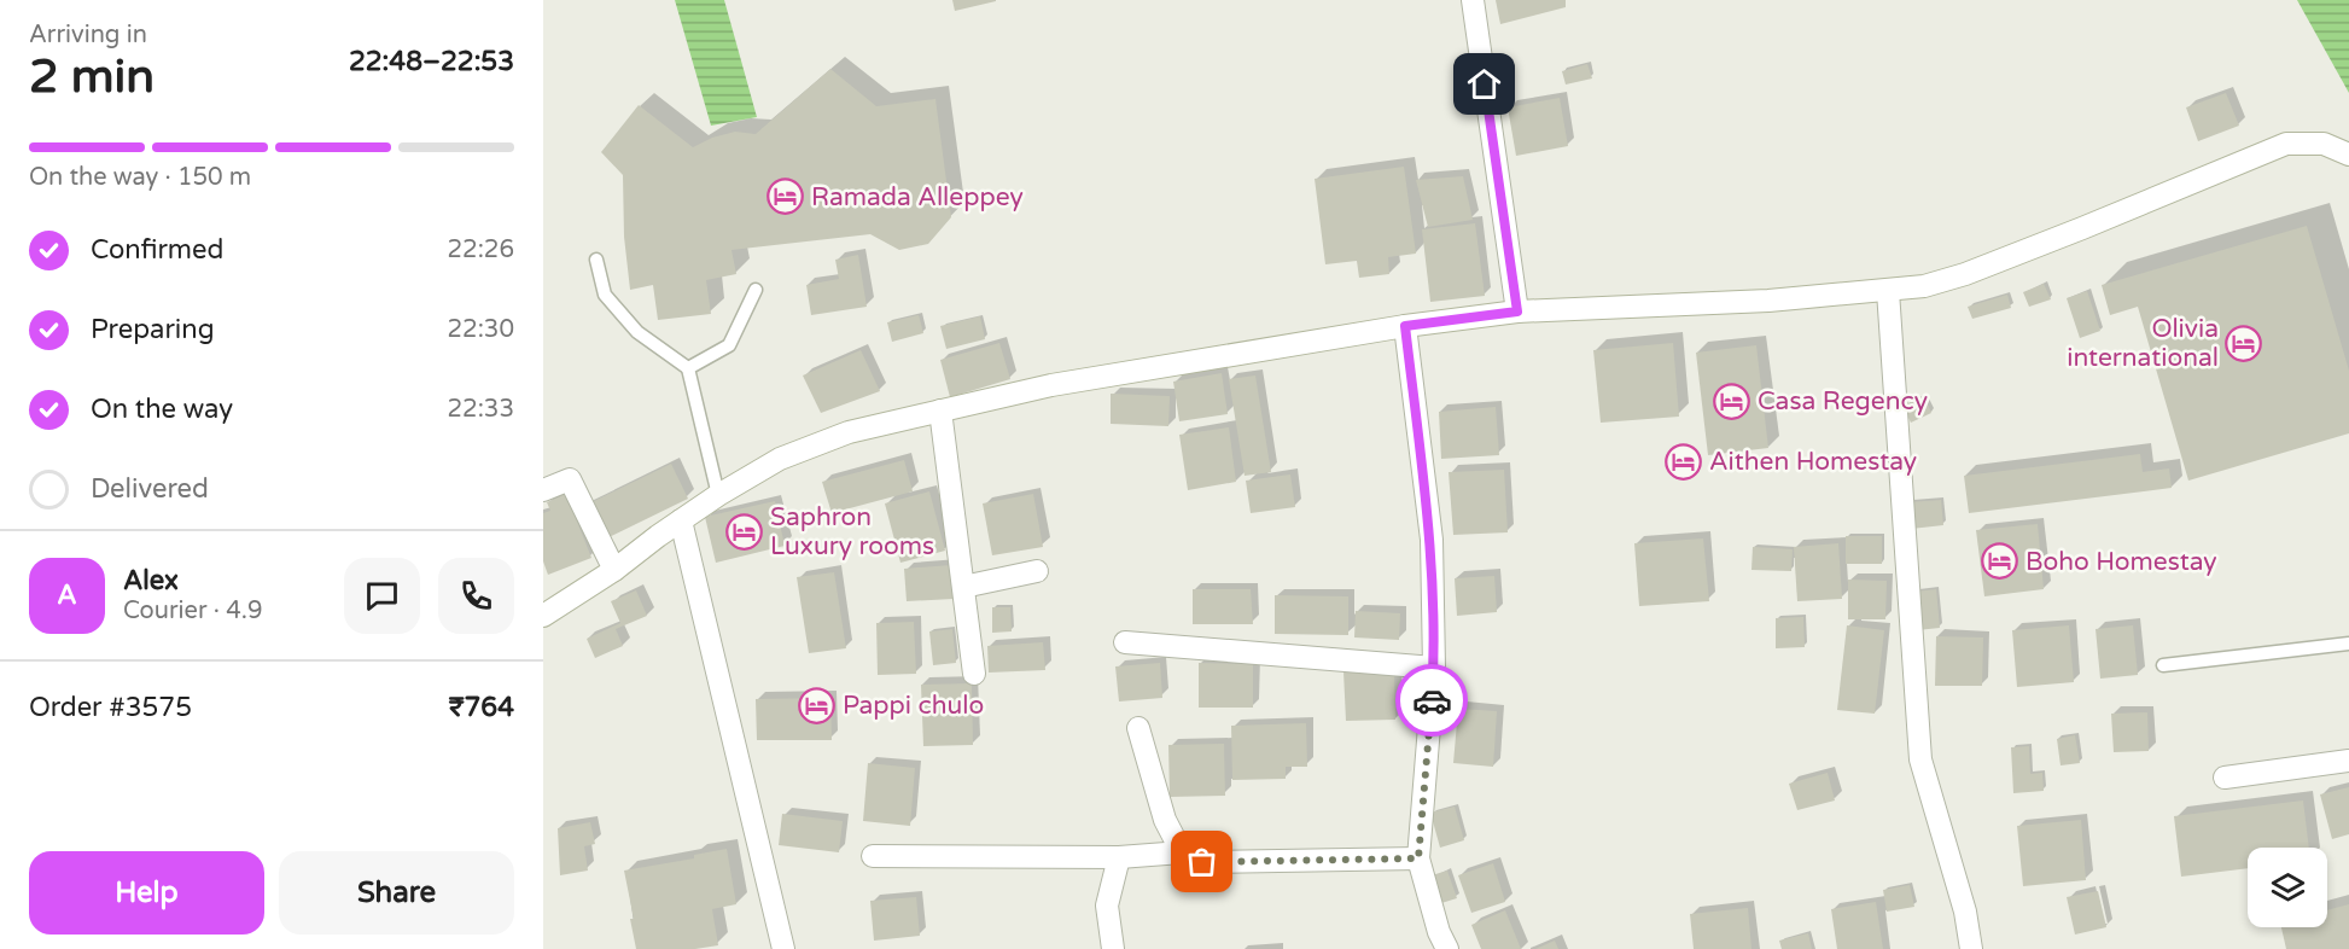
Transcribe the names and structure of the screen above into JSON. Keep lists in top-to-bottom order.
{
  "places": {
    "hotel": [
      "Ramada Alleppey",
      "Olivia international",
      "Casa Regency",
      "Aithen Homestay",
      "Saphron Luxury rooms",
      "Boho Homestay",
      "Pappi chulo"
    ]
  },
  "page": {
    "heading": ["2 min", "Arriving in", "22:48–22:53"],
    "panel": [
      "Alex",
      "Courier · 4.9",
      "Order #3575",
      "₹764"
    ],
    "bar": "On the way · 150 m",
    "list": [
      ["Confirmed", "22:26"],
      ["Preparing", "22:30"],
      ["On the way", "22:33"],
      "Delivered"
    ],
    "round": "A",
    "buttons": ["Help", "Share"]
  }
}
